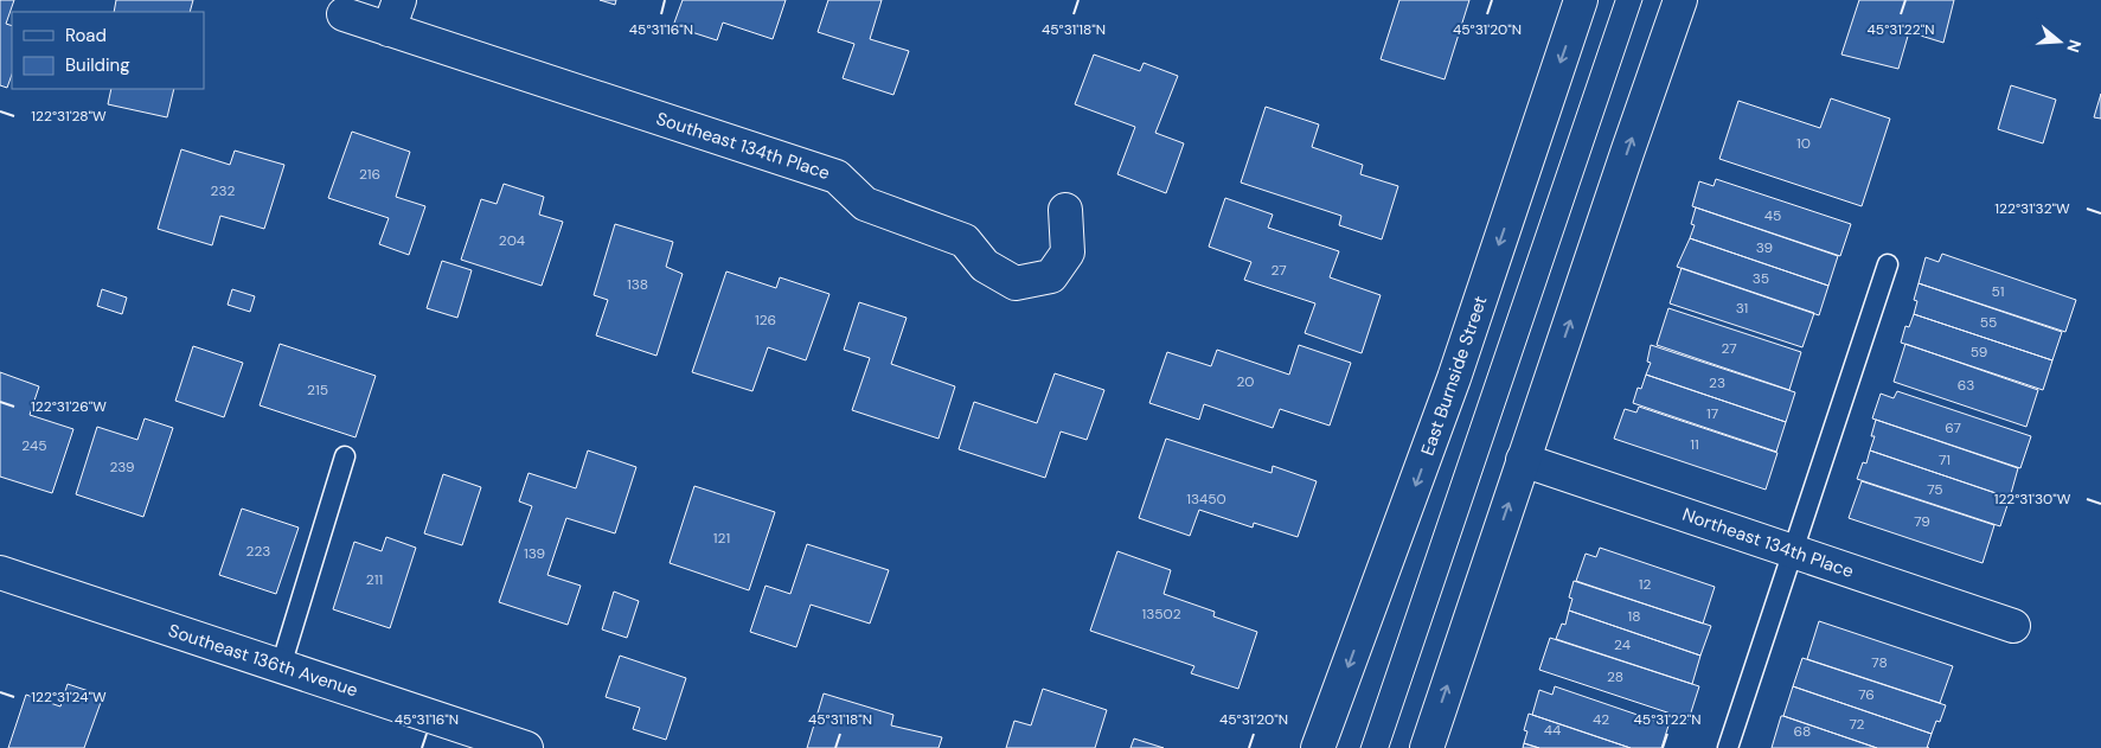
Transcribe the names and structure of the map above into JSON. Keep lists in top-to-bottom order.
{
  "streets": {
    "street": [
      "Southeast 134th Place",
      "East Burnside Street",
      "Northeast 134th Place",
      "Southeast 136th Avenue"
    ]
  },
  "house_numbers": [
    "10",
    "216",
    "232",
    "45",
    "204",
    "39",
    "27",
    "35",
    "138",
    "51",
    "31",
    "126",
    "55",
    "27",
    "59",
    "20",
    "23",
    "63",
    "215",
    "17",
    "67",
    "11",
    "245",
    "71",
    "239",
    "75",
    "13450",
    "79",
    "121",
    "223",
    "139",
    "211",
    "12",
    "13502",
    "18",
    "24",
    "78",
    "28",
    "76",
    "42",
    "72",
    "44",
    "68"
  ],
  "legend": ["Road", "Building"],
  "north": "right",
  "coordinates": [
    "45°31'16\"N",
    "45°31'18\"N",
    "45°31'20\"N",
    "45°31'22\"N",
    "122°31'28\"W",
    "122°31'32\"W",
    "122°31'26\"W",
    "122°31'30\"W",
    "122°31'24\"W"
  ]
}
